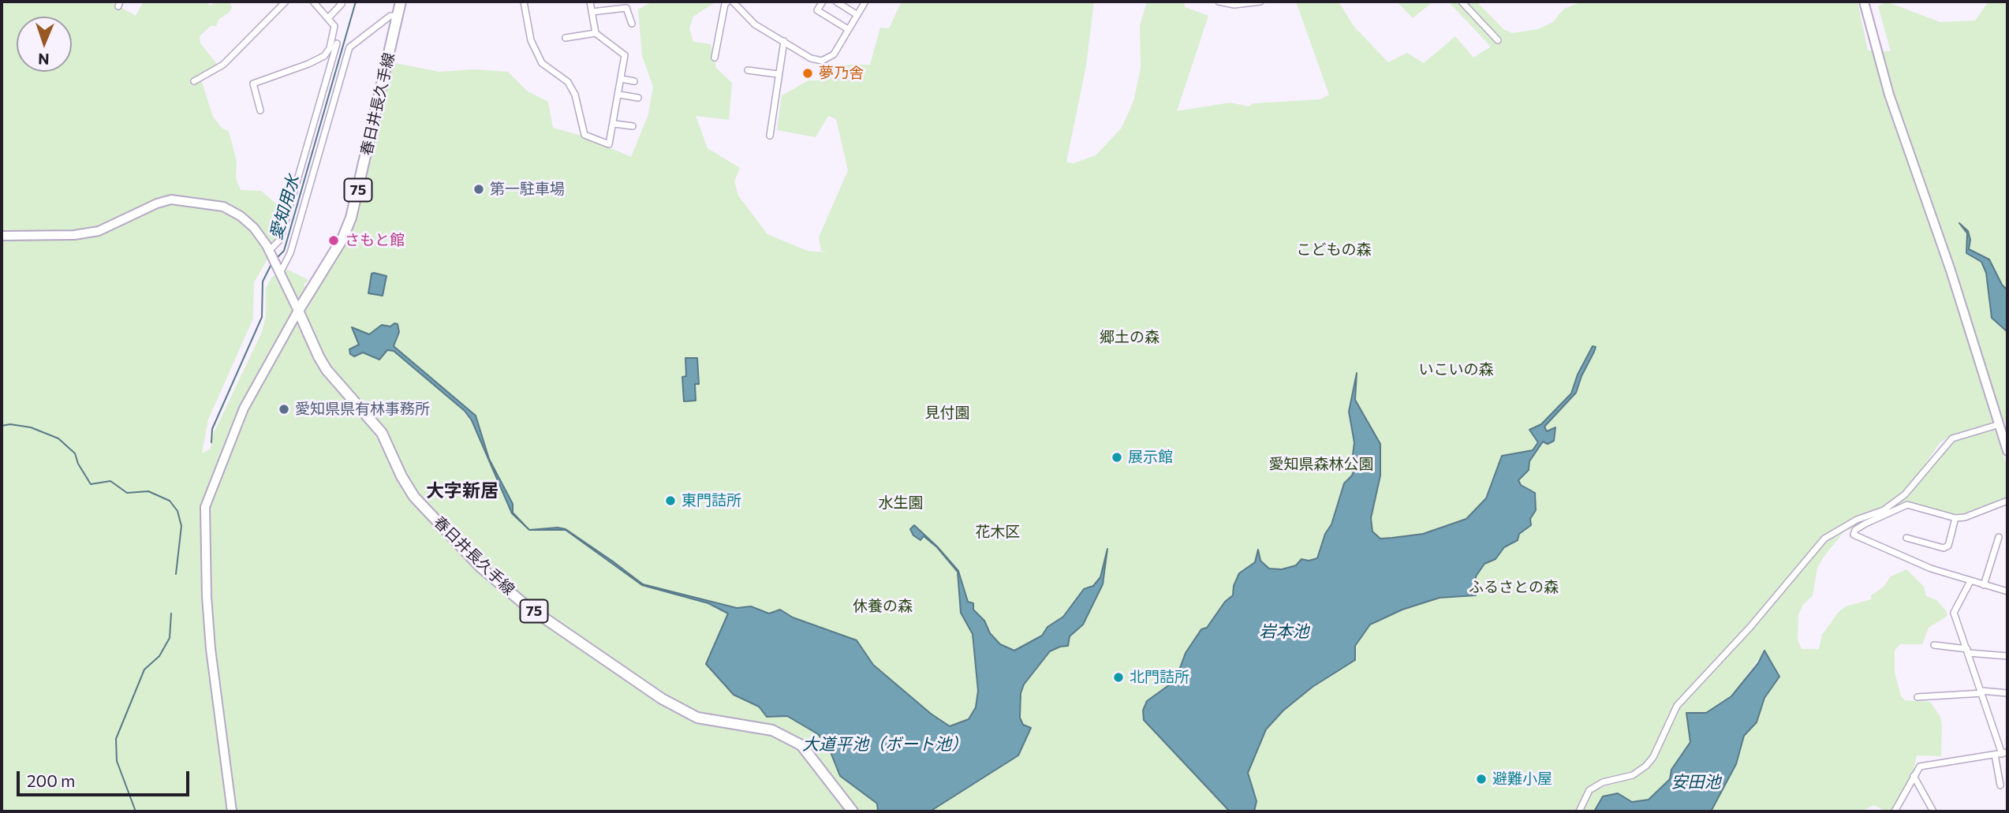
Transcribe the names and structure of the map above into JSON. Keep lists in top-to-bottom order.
{
  "streets": {
    "main road": ["春日井長久手線", "75"]
  },
  "districts": ["大字新居"],
  "water": [
    "愛知用水",
    "岩本池",
    "大道平池（ボート池）",
    "安田池"
  ],
  "parks": [
    "こどもの森",
    "郷土の森",
    "いこいの森",
    "見付園",
    "愛知県森林公園",
    "水生園",
    "花木区",
    "ふるさとの森",
    "休養の森"
  ],
  "places": [
    "夢乃舎",
    "第一駐車場",
    "さもと館",
    "愛知県県有林事務所",
    "展示館",
    "東門詰所",
    "北門詰所",
    "避難小屋"
  ],
  "scale_bar": "200 m",
  "north": "bottom"
}
